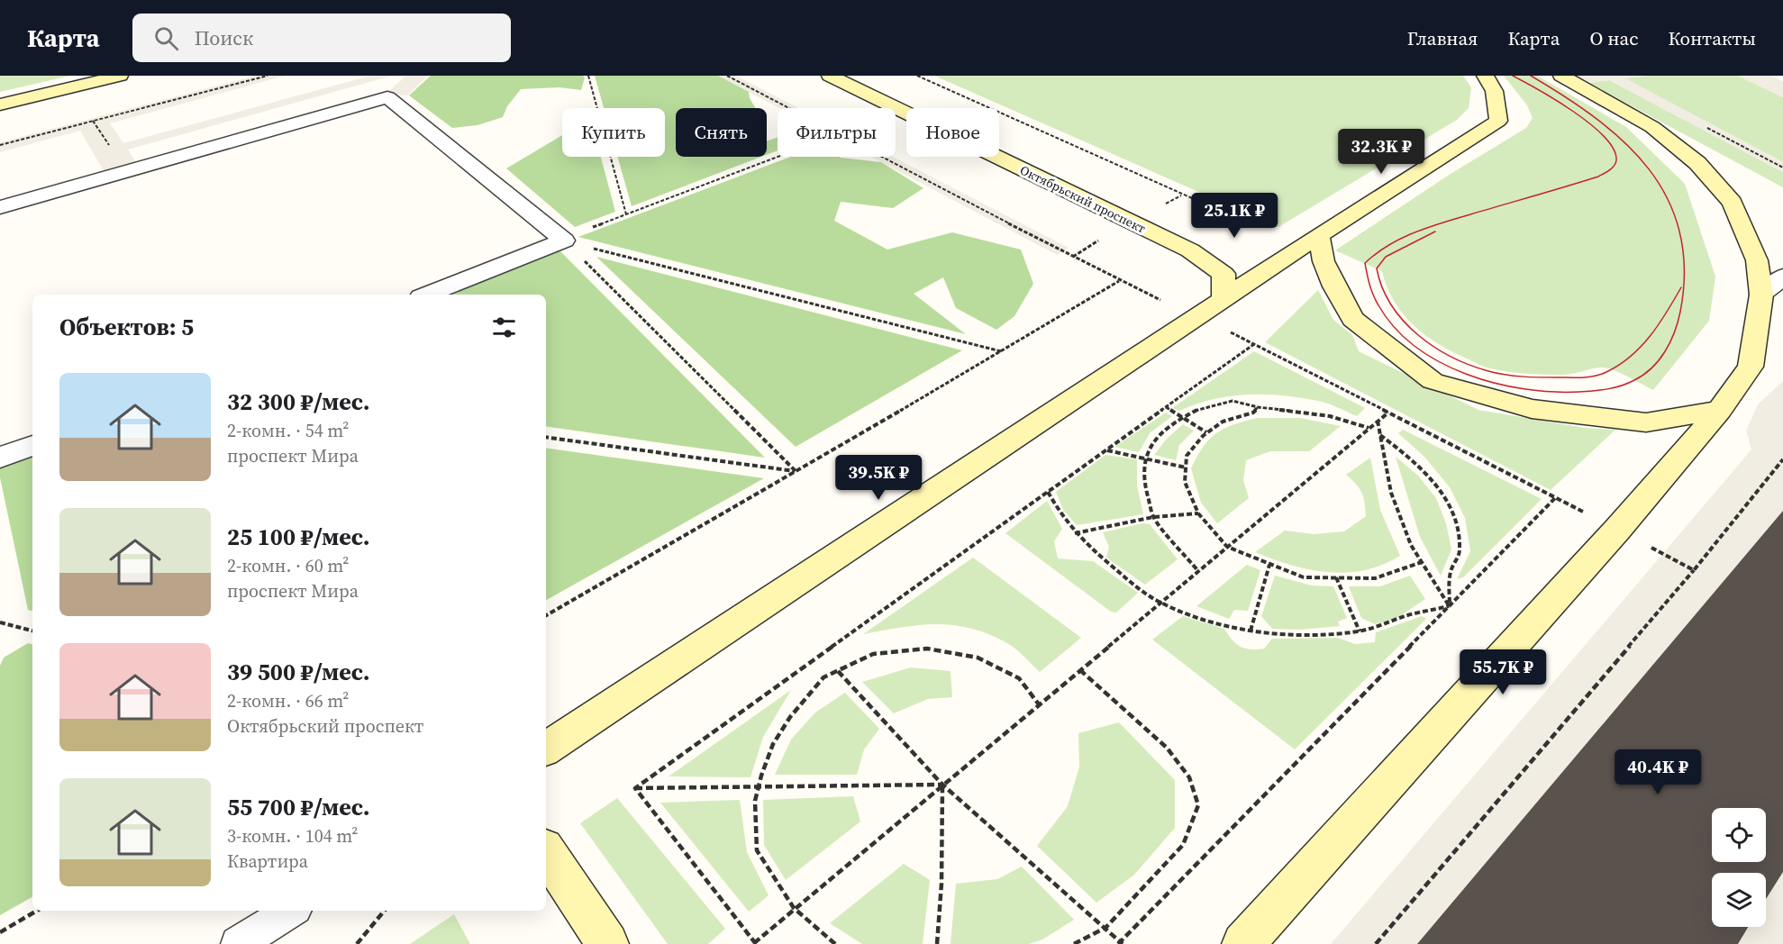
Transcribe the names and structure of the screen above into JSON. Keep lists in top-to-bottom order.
{
  "streets": {
    "street": ["Октябрьский проспект"]
  },
  "page": {
    "header": "Карта",
    "search": "Поиск",
    "nav": [
      "Главная",
      "Карта",
      "О нас",
      "Контакты"
    ],
    "chip": [
      "Купить",
      "Снять",
      "Фильтры",
      "Новое"
    ],
    "price": [
      "32.3K ₽",
      "25.1K ₽",
      "39.5K ₽",
      "55.7K ₽",
      "40.4K ₽"
    ],
    "heading": "Объектов: 5",
    "list": [
      {
        "name": "32 300 ₽/мес.",
        "note": "2-комн. · 54 m² · проспект Мира"
      },
      {
        "name": "25 100 ₽/мес.",
        "note": "2-комн. · 60 m² · проспект Мира"
      },
      {
        "name": "39 500 ₽/мес.",
        "note": "2-комн. · 66 m² · Октябрьский проспект"
      },
      {
        "name": "55 700 ₽/мес.",
        "note": "3-комн. · 104 m² · Квартира"
      }
    ]
  }
}
